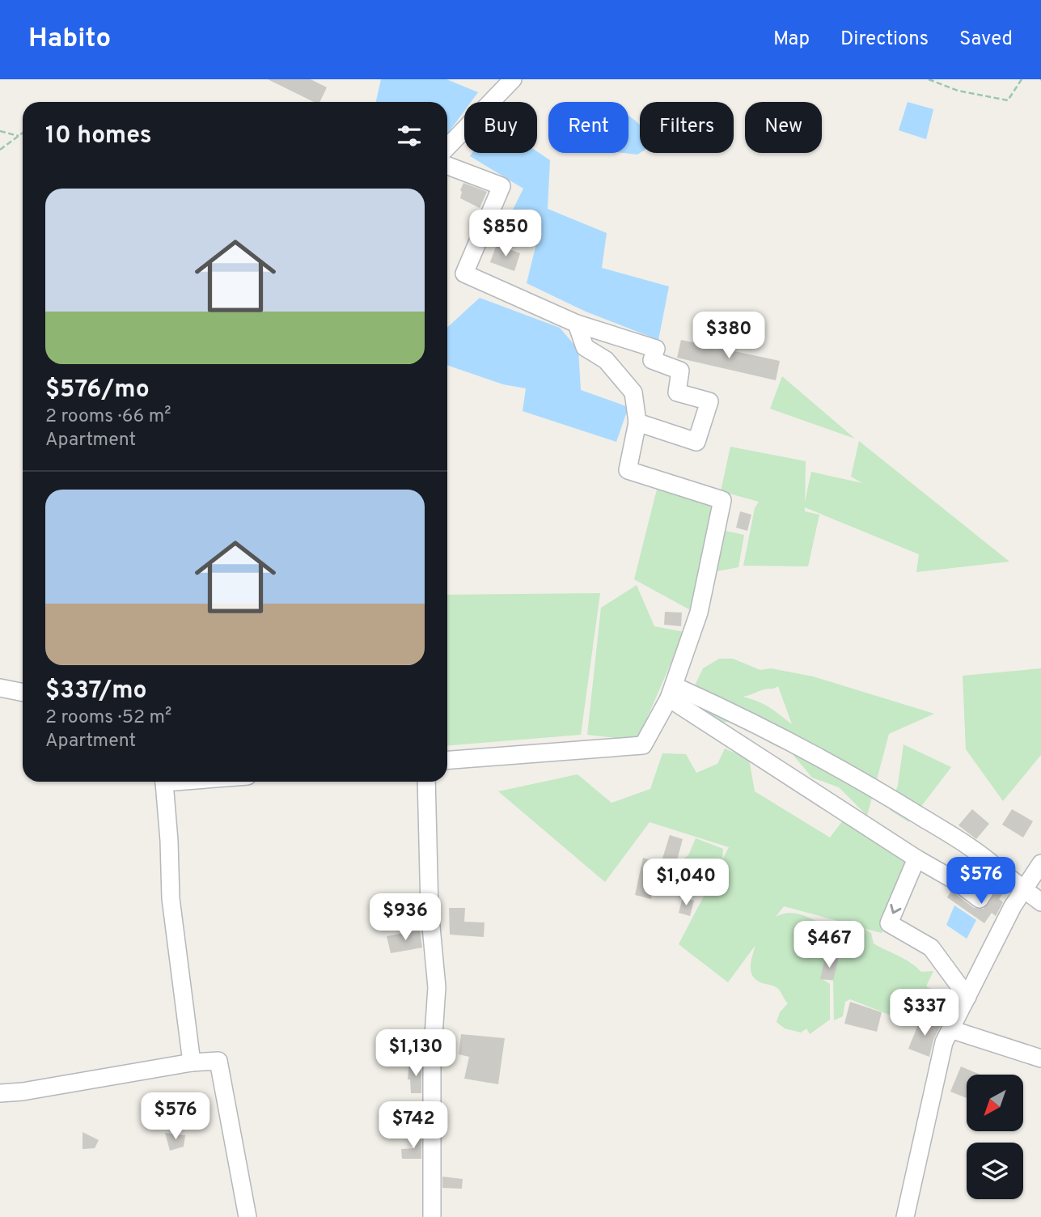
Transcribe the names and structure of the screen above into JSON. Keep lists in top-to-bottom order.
{
  "north": "bottom left",
  "page": {
    "header": "Habito",
    "nav": ["Map", "Directions", "Saved"],
    "chip": [
      "Buy",
      "Rent",
      "Filters",
      "New"
    ],
    "heading": "10 homes",
    "list": [
      {
        "name": "$576/mo",
        "note": "2 rooms · 66 m² · Apartment"
      },
      {
        "name": "$337/mo",
        "note": "2 rooms · 52 m² · Apartment"
      }
    ],
    "price": [
      "$850",
      "$380",
      "$576",
      "$1,040",
      "$936",
      "$467",
      "$337",
      "$1,130",
      "$576",
      "$742"
    ]
  }
}
